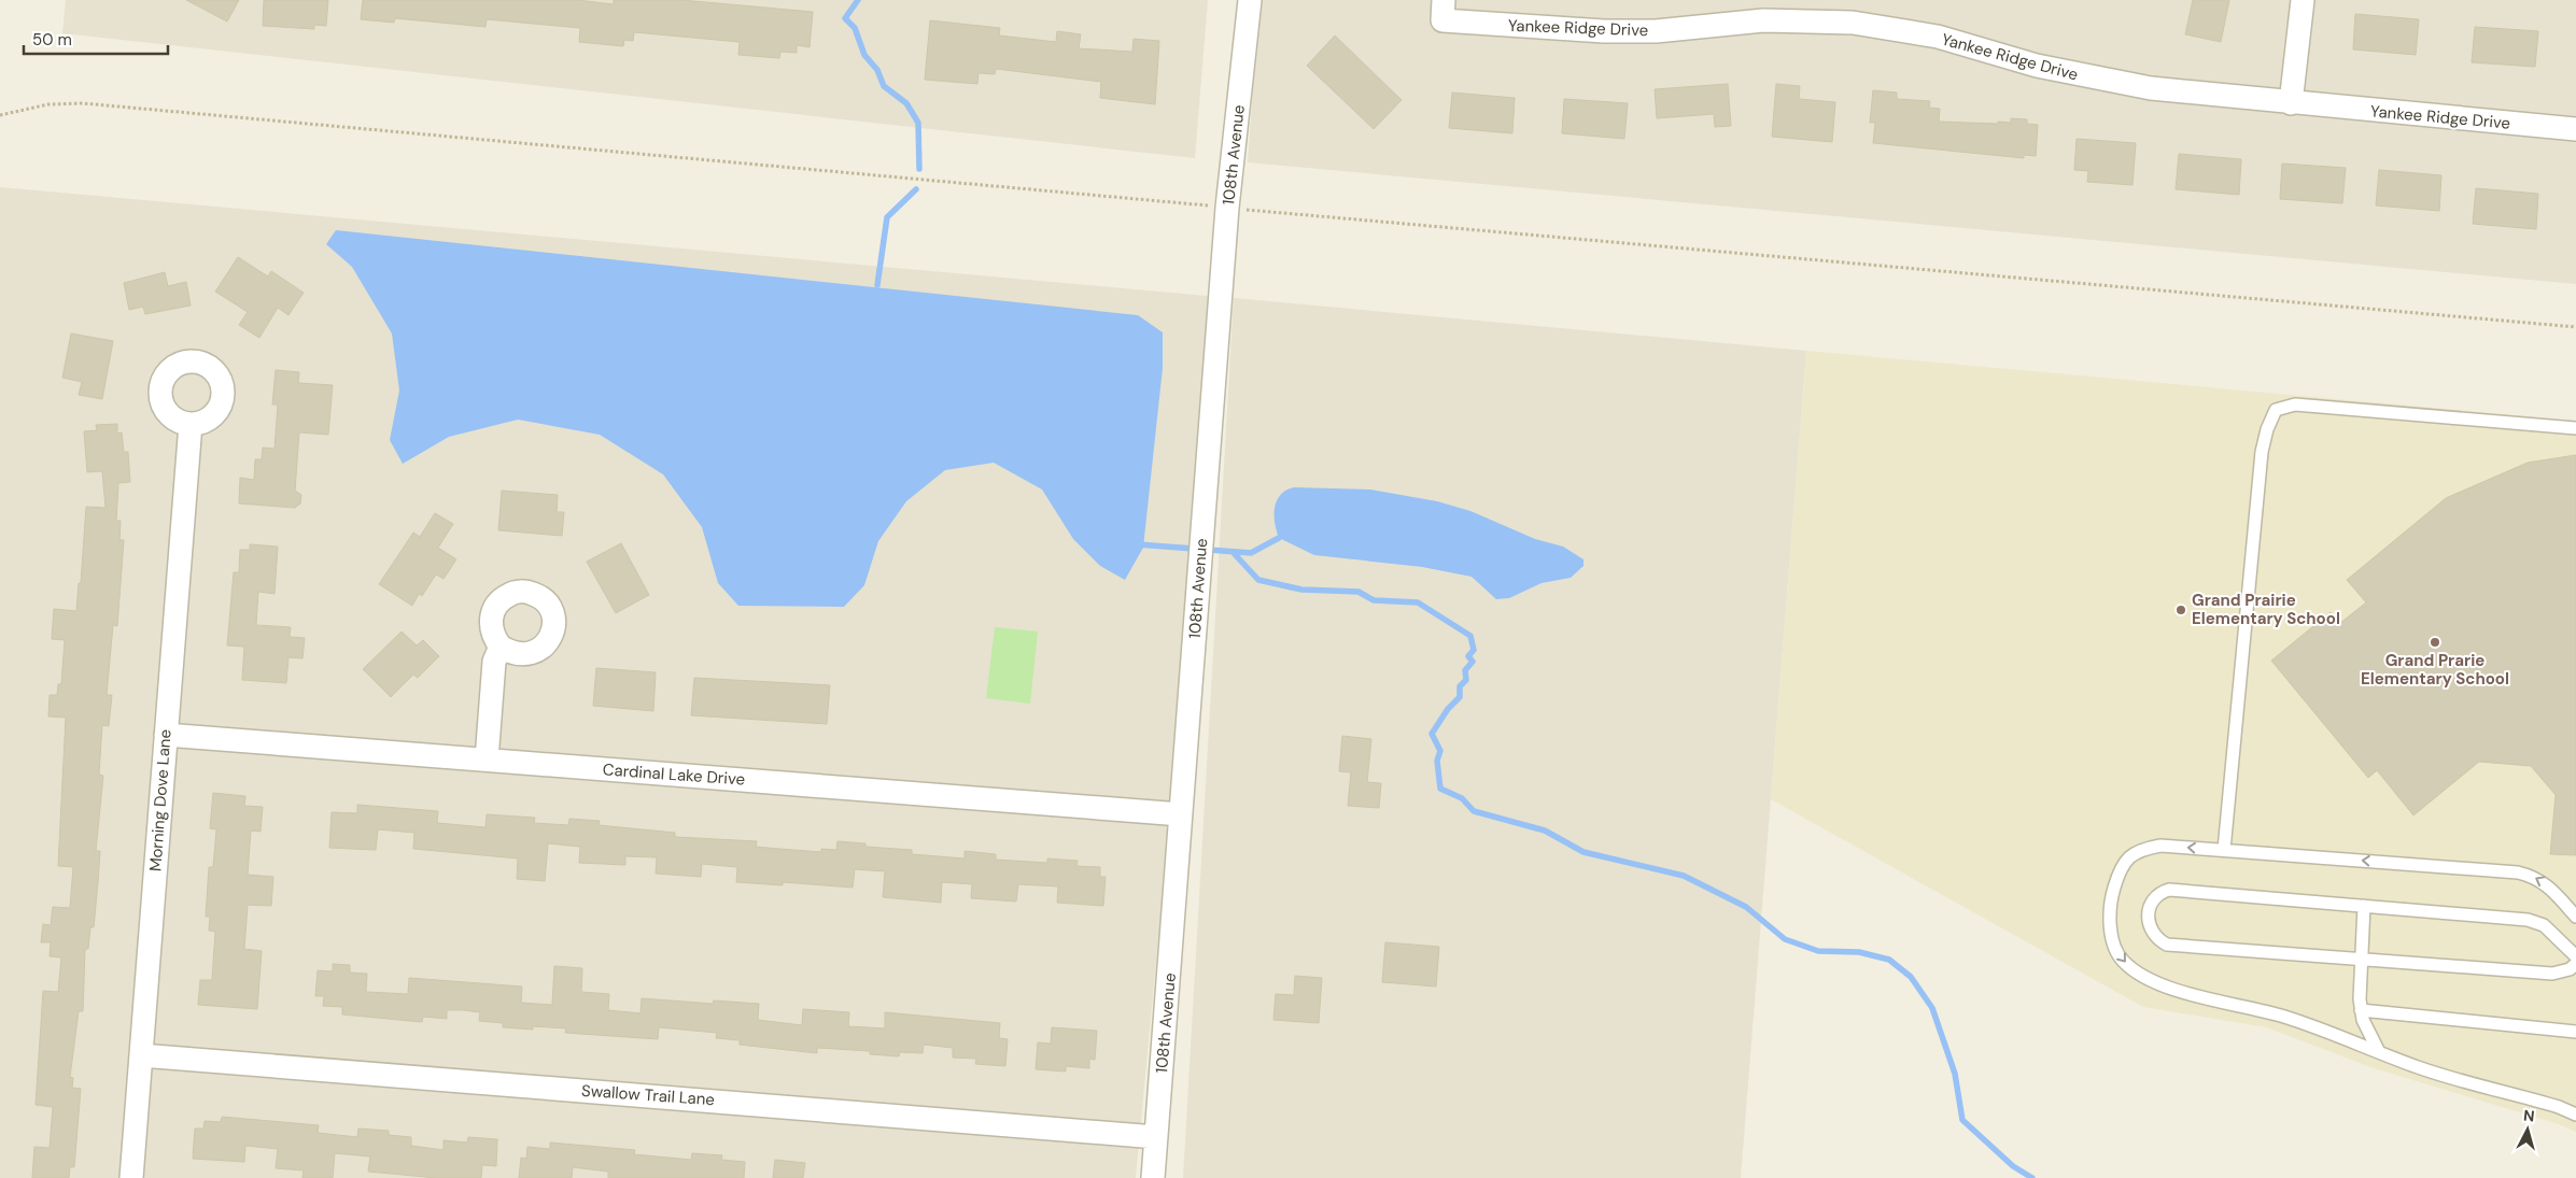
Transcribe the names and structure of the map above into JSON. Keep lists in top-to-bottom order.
{
  "streets": {
    "street": [
      "Yankee Ridge Drive",
      "108th Avenue",
      "Cardinal Lake Drive",
      "Morning Dove Lane",
      "Swallow Trail Lane"
    ]
  },
  "crossings": [
    ["108th Avenue", "Cardinal Lake Drive"],
    ["108th Avenue", "Swallow Trail Lane"],
    ["Cardinal Lake Drive", "Morning Dove Lane"],
    ["Morning Dove Lane", "Swallow Trail Lane"]
  ],
  "places": ["Grand Prairie Elementary School", "Grand Prarie Elementary School"],
  "scale_bar": "50 m",
  "north": "top"
}
